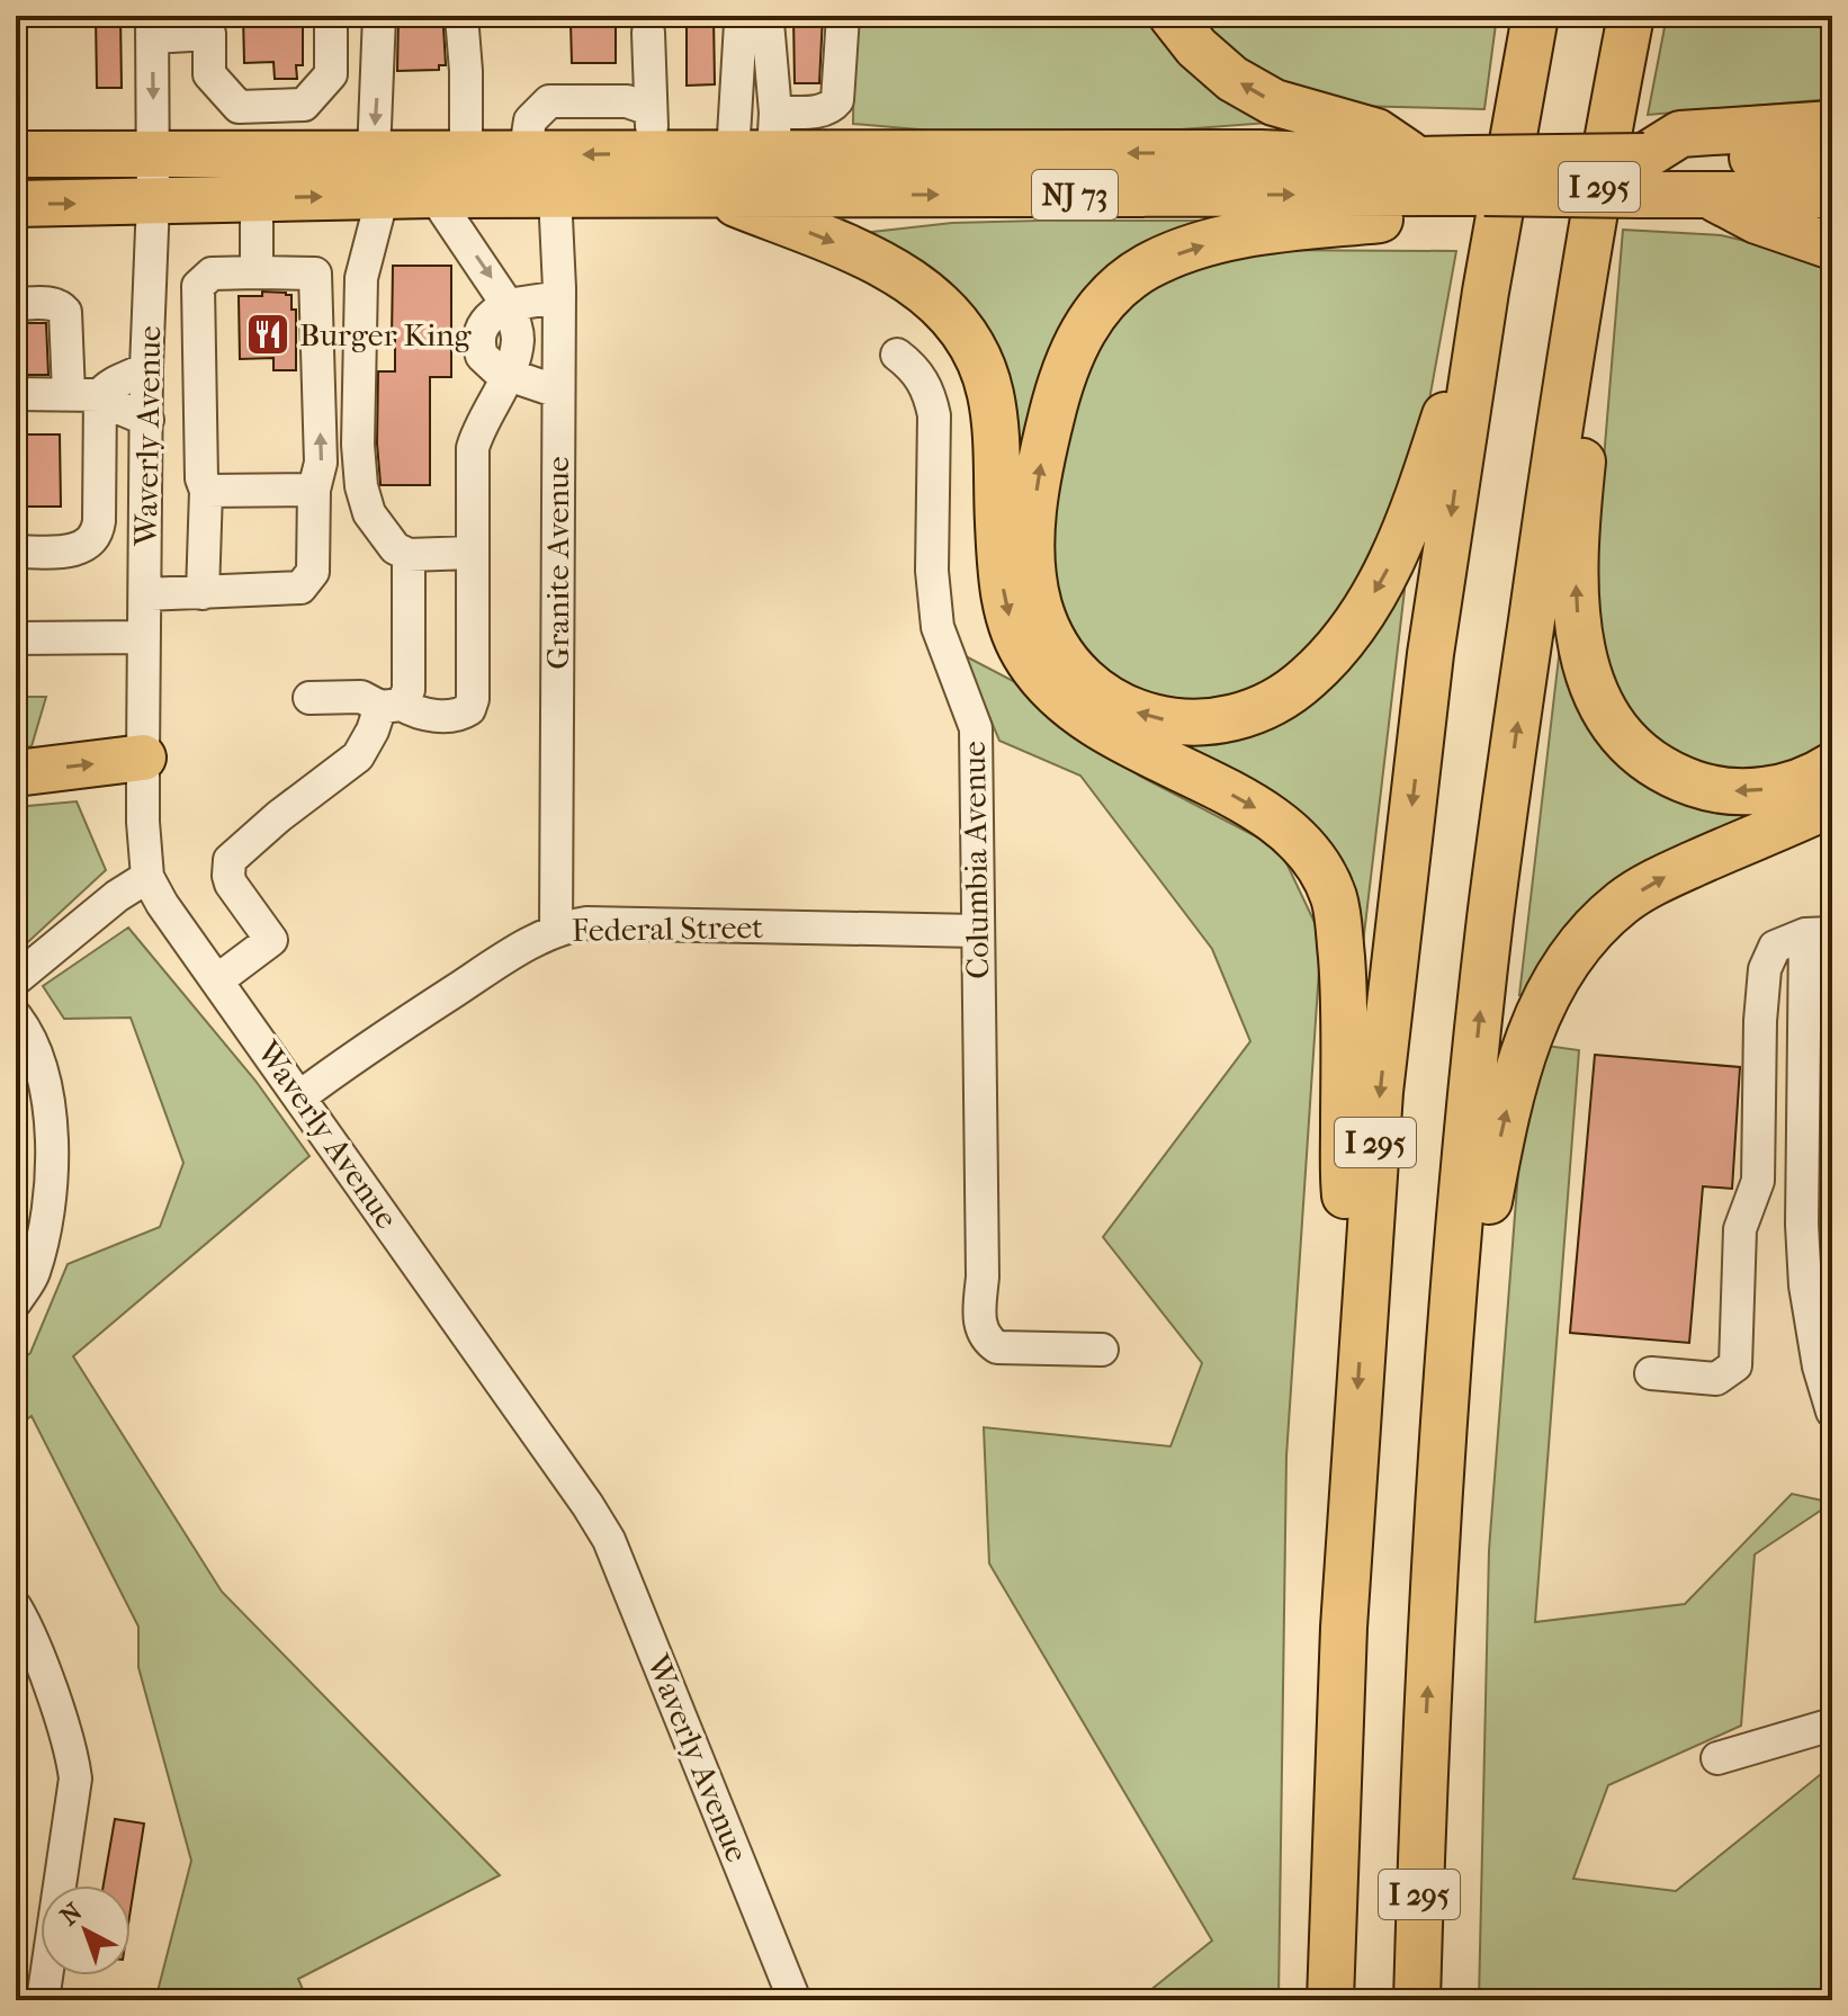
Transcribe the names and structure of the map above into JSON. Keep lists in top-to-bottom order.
{
  "streets": {
    "highway": ["I 295", "NJ 73"],
    "street": [
      "Waverly Avenue",
      "Granite Avenue",
      "Columbia Avenue",
      "Federal Street"
    ]
  },
  "crossings": [
    ["NJ 73", "Waverly Avenue"],
    ["NJ 73", "Granite Avenue"],
    ["Waverly Avenue", "Federal Street"],
    ["Granite Avenue", "Federal Street"],
    ["Columbia Avenue", "Federal Street"]
  ],
  "places": {
    "restaurant": ["Burger King"]
  },
  "north": "top left"
}
